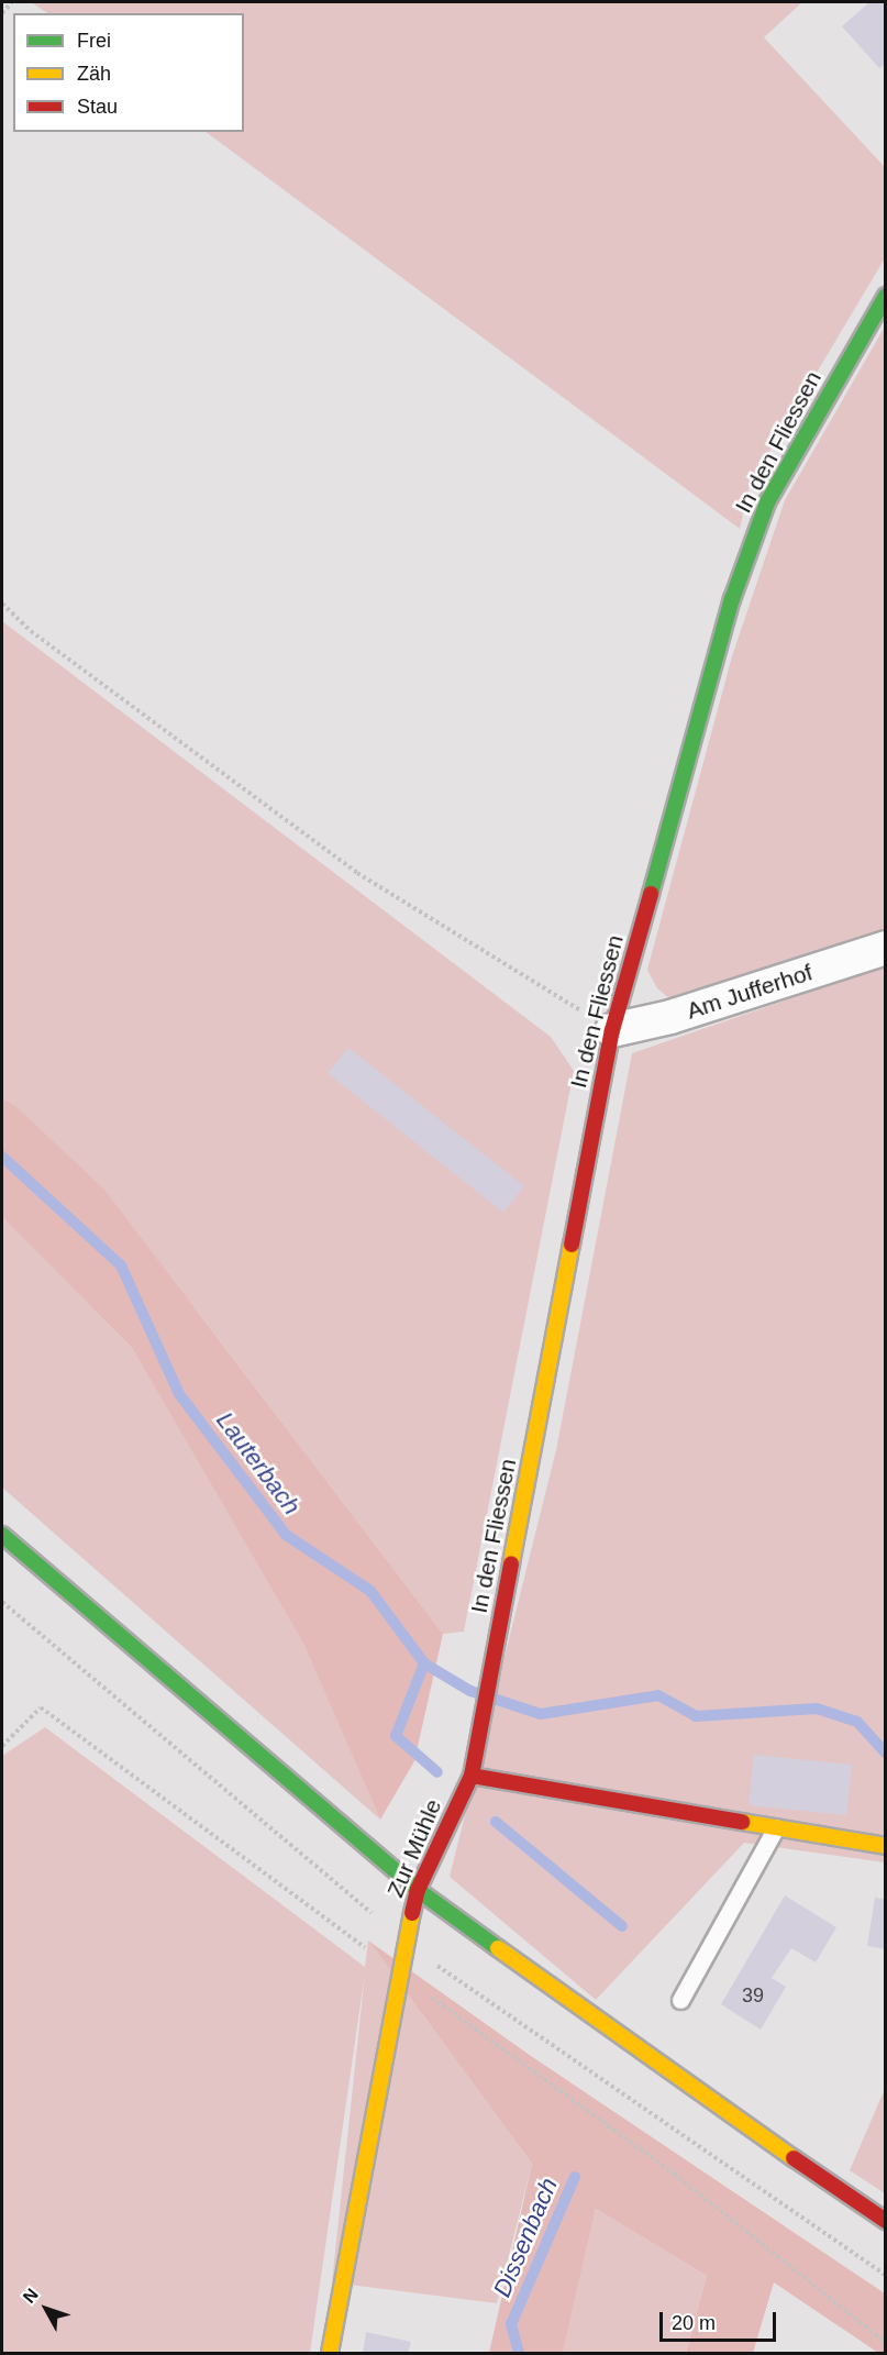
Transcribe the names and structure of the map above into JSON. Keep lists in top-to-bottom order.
{
  "streets": {
    "street": ["In den Fliessen", "Am Jufferhof", "Zur Mühle"]
  },
  "crossings": [
    ["In den Fliessen", "Am Jufferhof"],
    ["In den Fliessen", "Zur Mühle"]
  ],
  "water": ["Lauterbach", "Dissenbach"],
  "house_numbers": ["39"],
  "legend": ["Frei", "Zäh", "Stau"],
  "scale_bar": "20 m",
  "north": "top left"
}
